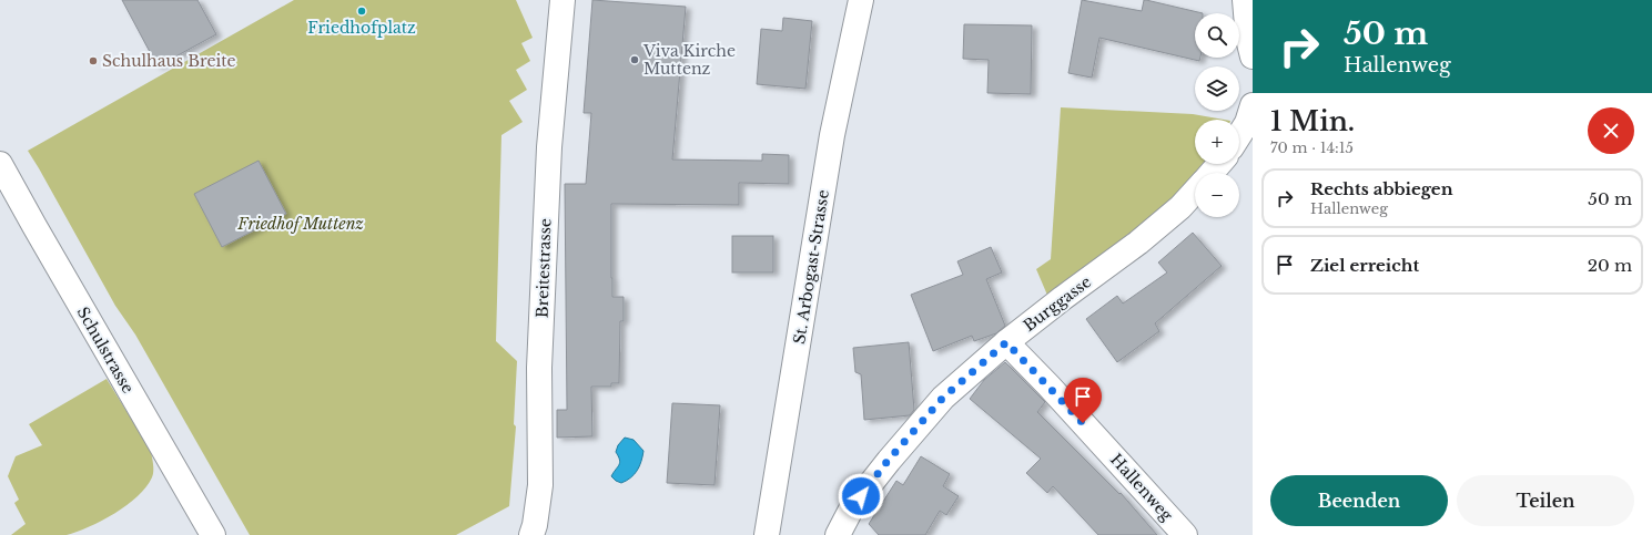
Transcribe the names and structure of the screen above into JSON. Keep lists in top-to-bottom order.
{
  "streets": {
    "street": [
      "St. Arbogast-Strasse",
      "Breitestrasse",
      "Burggasse",
      "Schulstrasse",
      "Hallenweg"
    ]
  },
  "crossings": [
    ["Burggasse", "Hallenweg"]
  ],
  "parks": ["Friedhof Muttenz"],
  "places": ["Friedhofplatz", "Viva Kirche Muttenz", "Schulhaus Breite"],
  "page": {
    "turn": ["50 m", "Hallenweg"],
    "map_buttons": ["+", "−"],
    "heading": ["1 Min.", "70 m · 14:15"],
    "list": [
      {
        "name": "Rechts abbiegen",
        "note": "Hallenweg",
        "value": "50 m"
      },
      {
        "name": "Ziel erreicht",
        "value": "20 m"
      }
    ],
    "buttons": ["Beenden", "Teilen"]
  }
}
